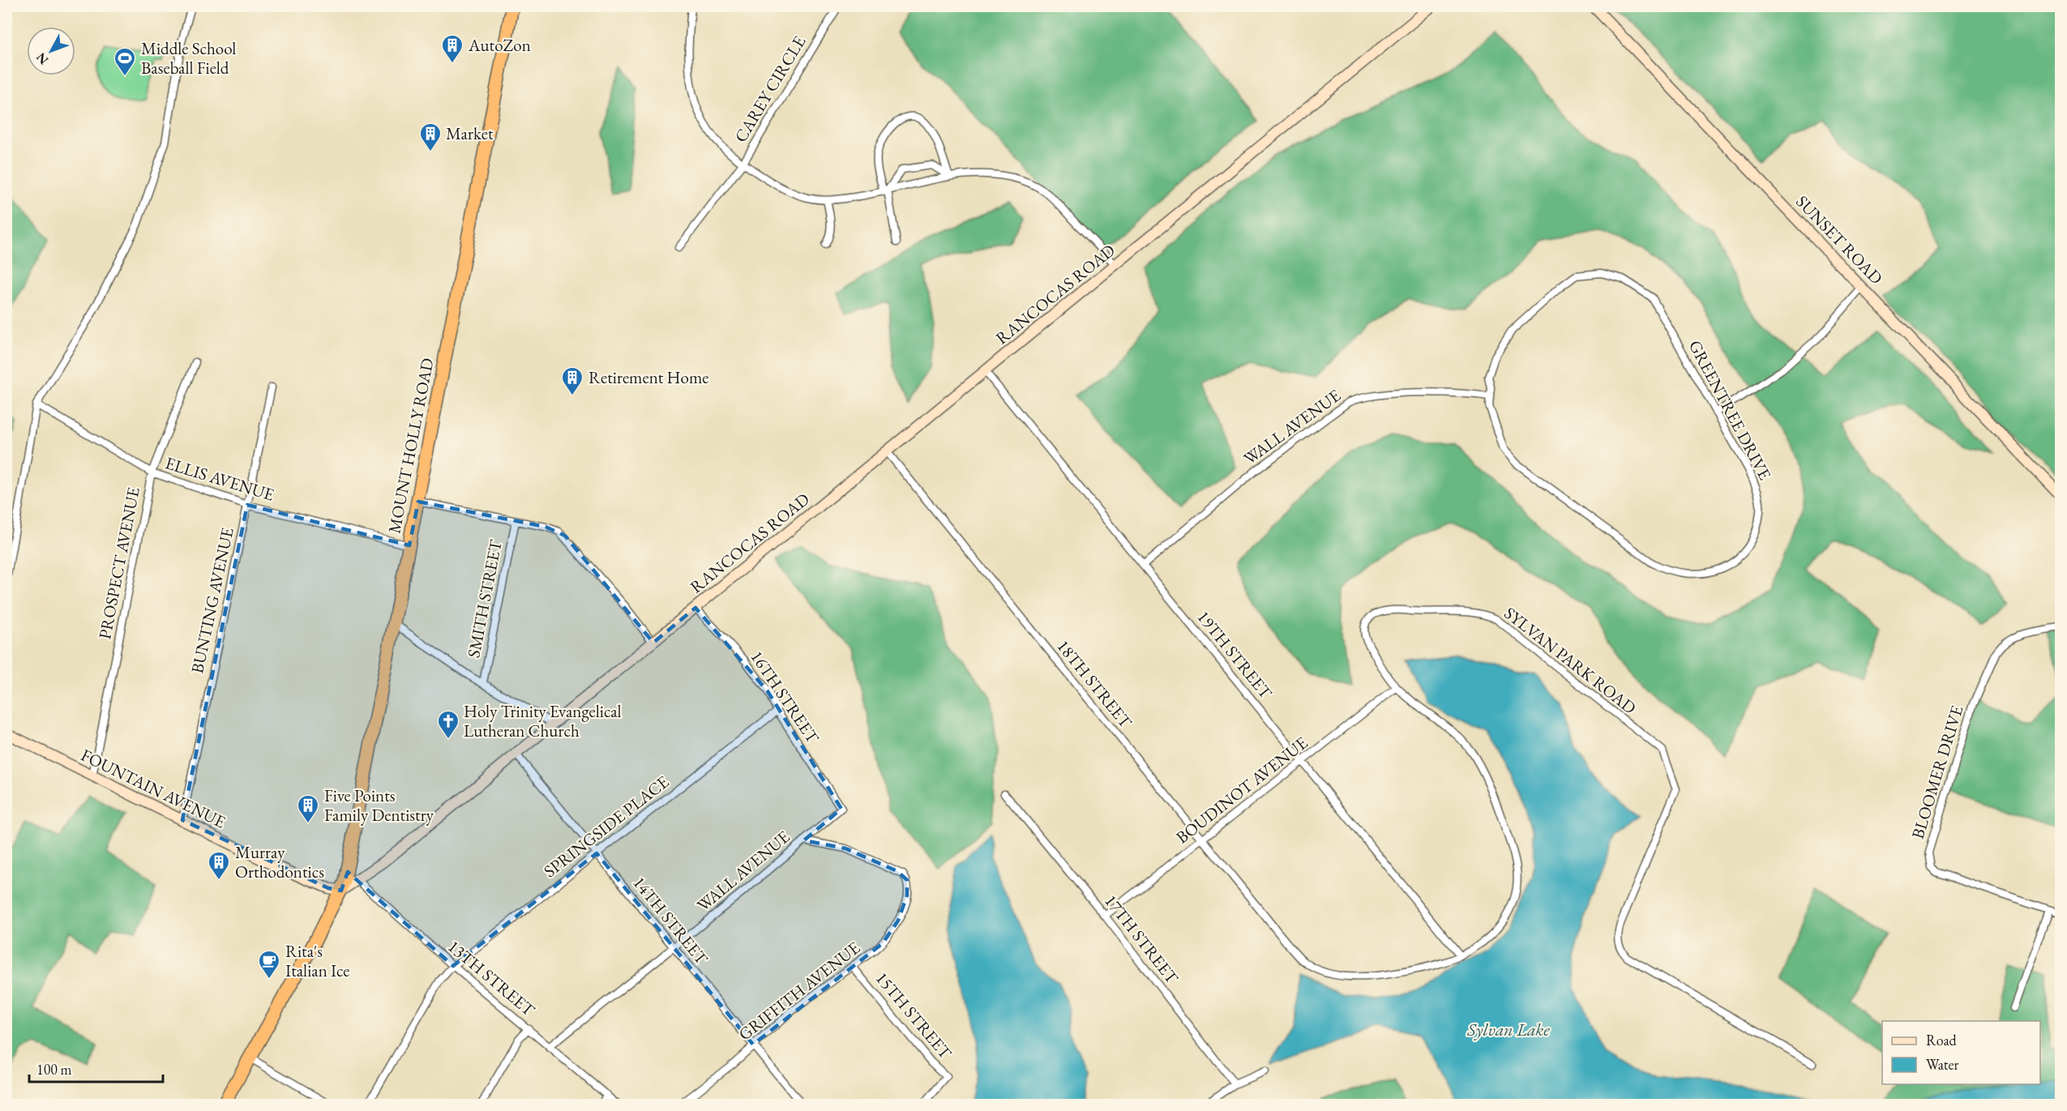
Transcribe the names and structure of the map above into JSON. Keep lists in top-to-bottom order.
{
  "streets": {
    "highway": ["MOUNT HOLLY ROAD"],
    "main road": ["SUNSET ROAD", "RANCOCAS ROAD", "FOUNTAIN AVENUE"],
    "street": [
      "CAREY CIRCLE",
      "GREENTREE DRIVE",
      "WALL AVENUE",
      "ELLIS AVENUE",
      "PROSPECT AVENUE",
      "SMITH STREET",
      "BUNTING AVENUE",
      "19TH STREET",
      "SYLVAN PARK ROAD",
      "18TH STREET",
      "16TH STREET",
      "BLOOMER DRIVE",
      "BOUDINOT AVENUE",
      "SPRINGSIDE PLACE",
      "14TH STREET",
      "17TH STREET",
      "13TH STREET",
      "GRIFFITH AVENUE",
      "15TH STREET"
    ]
  },
  "crossings": [
    ["RANCOCAS ROAD", "MOUNT HOLLY ROAD"],
    ["RANCOCAS ROAD", "19TH STREET"],
    ["RANCOCAS ROAD", "18TH STREET"],
    ["RANCOCAS ROAD", "16TH STREET"],
    ["RANCOCAS ROAD", "FOUNTAIN AVENUE"],
    ["RANCOCAS ROAD", "14TH STREET"],
    ["RANCOCAS ROAD", "13TH STREET"],
    ["GREENTREE DRIVE", "WALL AVENUE"],
    ["WALL AVENUE", "19TH STREET"],
    ["WALL AVENUE", "16TH STREET"],
    ["WALL AVENUE", "14TH STREET"],
    ["WALL AVENUE", "13TH STREET"],
    ["WALL AVENUE", "GRIFFITH AVENUE"],
    ["MOUNT HOLLY ROAD", "ELLIS AVENUE"],
    ["MOUNT HOLLY ROAD", "FOUNTAIN AVENUE"],
    ["MOUNT HOLLY ROAD", "13TH STREET"],
    ["ELLIS AVENUE", "PROSPECT AVENUE"],
    ["ELLIS AVENUE", "BUNTING AVENUE"],
    ["PROSPECT AVENUE", "FOUNTAIN AVENUE"],
    ["BUNTING AVENUE", "FOUNTAIN AVENUE"],
    ["19TH STREET", "SYLVAN PARK ROAD"],
    ["19TH STREET", "BOUDINOT AVENUE"],
    ["SYLVAN PARK ROAD", "18TH STREET"],
    ["SYLVAN PARK ROAD", "BOUDINOT AVENUE"],
    ["18TH STREET", "BOUDINOT AVENUE"],
    ["16TH STREET", "SPRINGSIDE PLACE"],
    ["BOUDINOT AVENUE", "17TH STREET"],
    ["SPRINGSIDE PLACE", "14TH STREET"],
    ["SPRINGSIDE PLACE", "13TH STREET"],
    ["14TH STREET", "GRIFFITH AVENUE"],
    ["GRIFFITH AVENUE", "15TH STREET"]
  ],
  "water": ["Sylvan Lake"],
  "places": {
    "building": [
      "AutoZon",
      "Market",
      "Retirement Home",
      "Five Points Family Dentistry",
      "Murray Orthodontics"
    ],
    "sports": ["Middle School Baseball Field"],
    "church": ["Holy Trinity Evangelical Lutheran Church"],
    "cafe": ["Rita's Italian Ice"]
  },
  "legend": ["Road", "Water"],
  "scale_bar": "100 m",
  "north": "bottom left"
}
